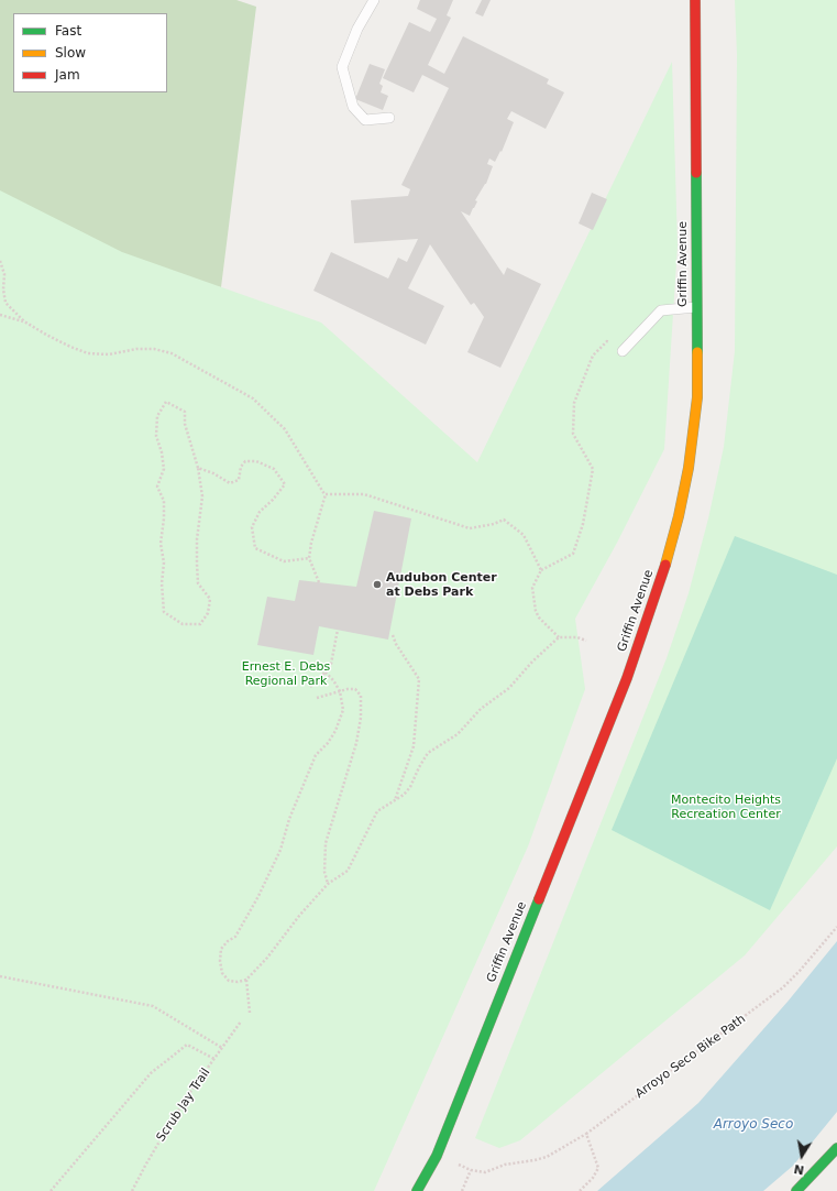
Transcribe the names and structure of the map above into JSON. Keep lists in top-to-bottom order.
{
  "streets": {
    "main road": ["Griffin Avenue"],
    "path": ["Arroyo Seco Bike Path", "Scrub Jay Trail"]
  },
  "water": ["Arroyo Seco"],
  "parks": ["Ernest E. Debs Regional Park", "Montecito Heights Recreation Center"],
  "places": ["Audubon Center at Debs Park"],
  "legend": ["Fast", "Slow", "Jam"],
  "north": "bottom"
}
